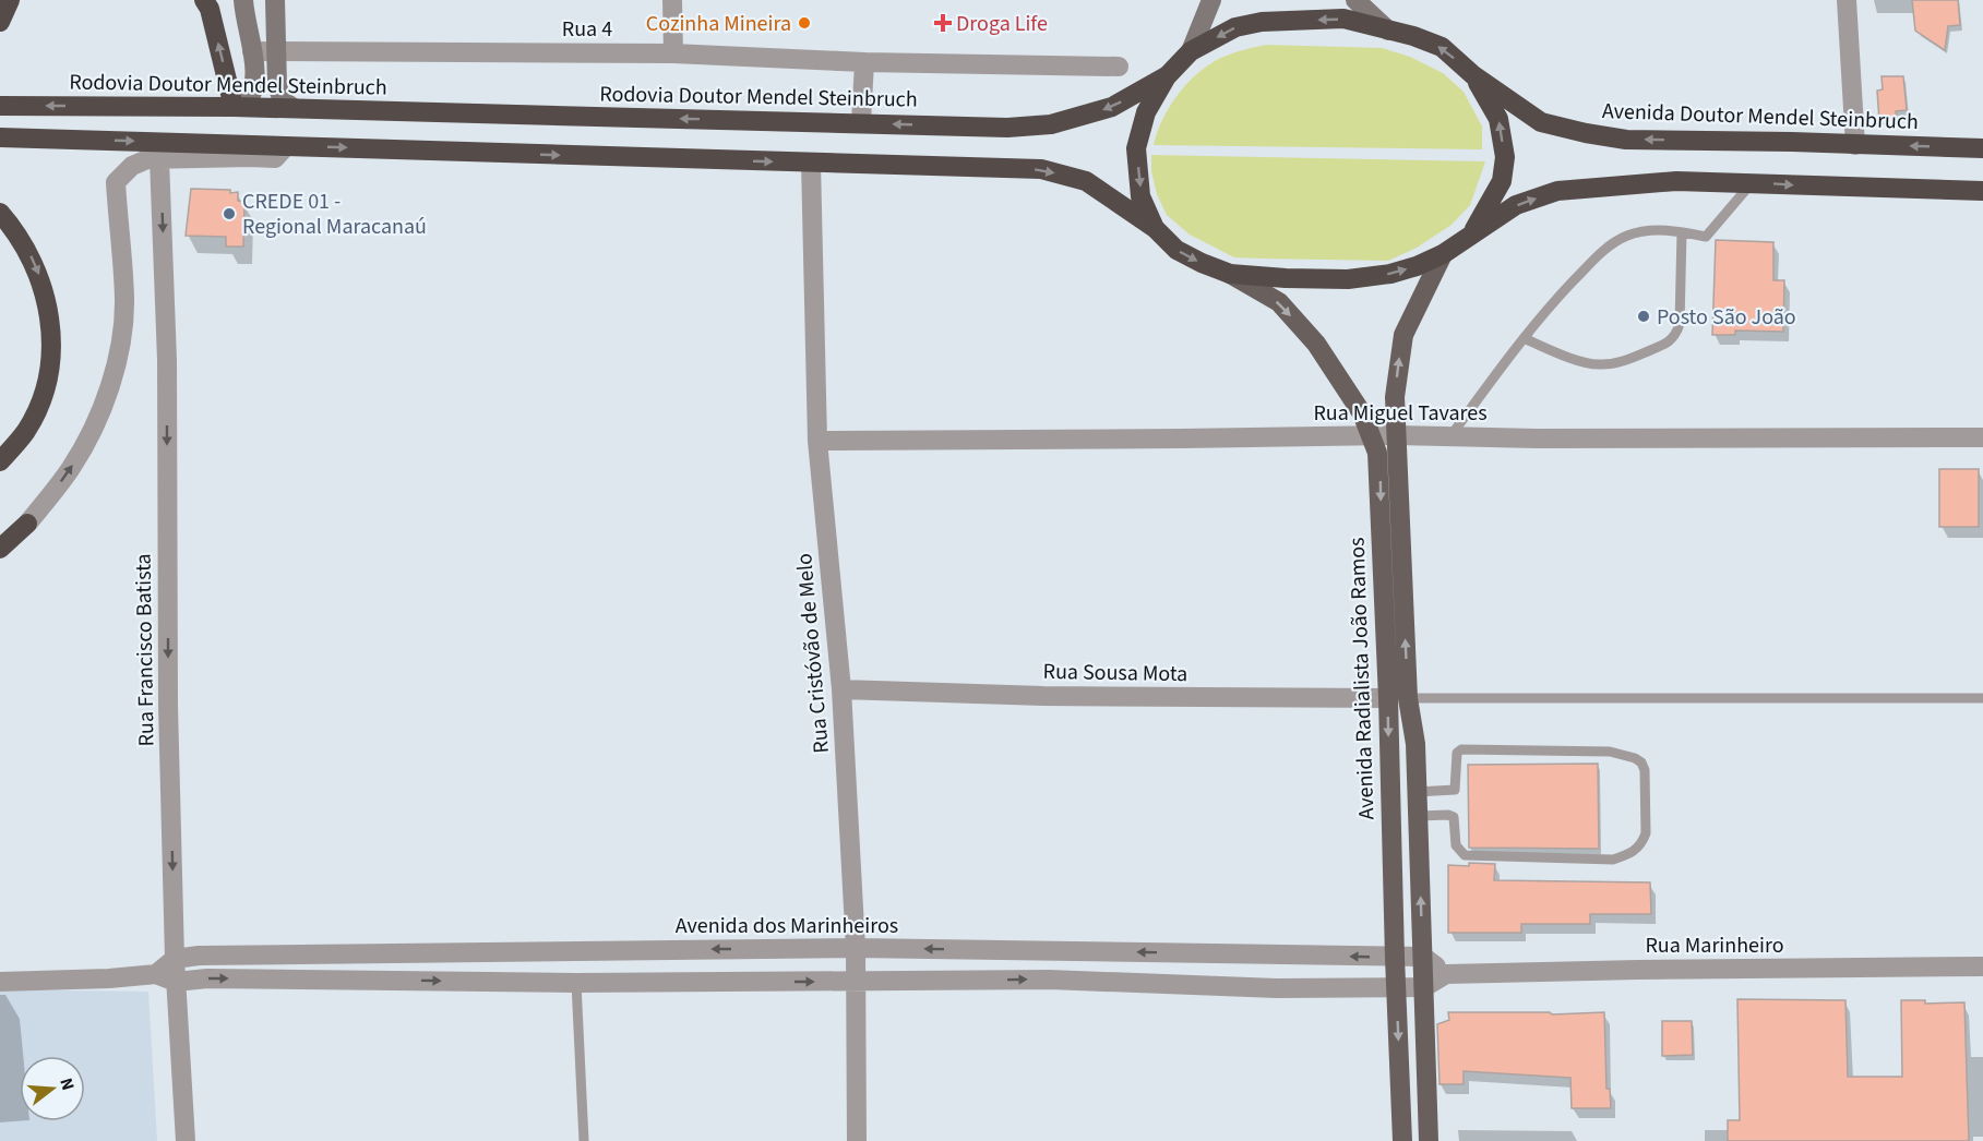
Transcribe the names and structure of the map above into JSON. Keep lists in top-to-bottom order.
{
  "streets": {
    "highway": ["Rodovia Doutor Mendel Steinbruch", "Avenida Doutor Mendel Steinbruch"],
    "main road": ["Avenida Radialista João Ramos"],
    "street": [
      "Rua 4",
      "Rua Miguel Tavares",
      "Rua Francisco Batista",
      "Rua Cristóvão de Melo",
      "Rua Sousa Mota",
      "Avenida dos Marinheiros",
      "Rua Marinheiro"
    ]
  },
  "crossings": [
    ["Rodovia Doutor Mendel Steinbruch", "Avenida Doutor Mendel Steinbruch"],
    ["Rua Miguel Tavares", "Rua Cristóvão de Melo"],
    ["Rua Miguel Tavares", "Avenida Radialista João Ramos"],
    ["Rua Francisco Batista", "Avenida dos Marinheiros"],
    ["Rua Cristóvão de Melo", "Rua Sousa Mota"],
    ["Rua Cristóvão de Melo", "Avenida dos Marinheiros"],
    ["Rua Sousa Mota", "Avenida Radialista João Ramos"],
    ["Avenida Radialista João Ramos", "Avenida dos Marinheiros"],
    ["Avenida Radialista João Ramos", "Rua Marinheiro"]
  ],
  "one_way": ["Rua Francisco Batista"],
  "places": {
    "other": ["Cozinha Mineira", "CREDE 01 - Regional Maracanaú", "Posto São João"],
    "health": ["Droga Life"]
  },
  "north": "right"
}
